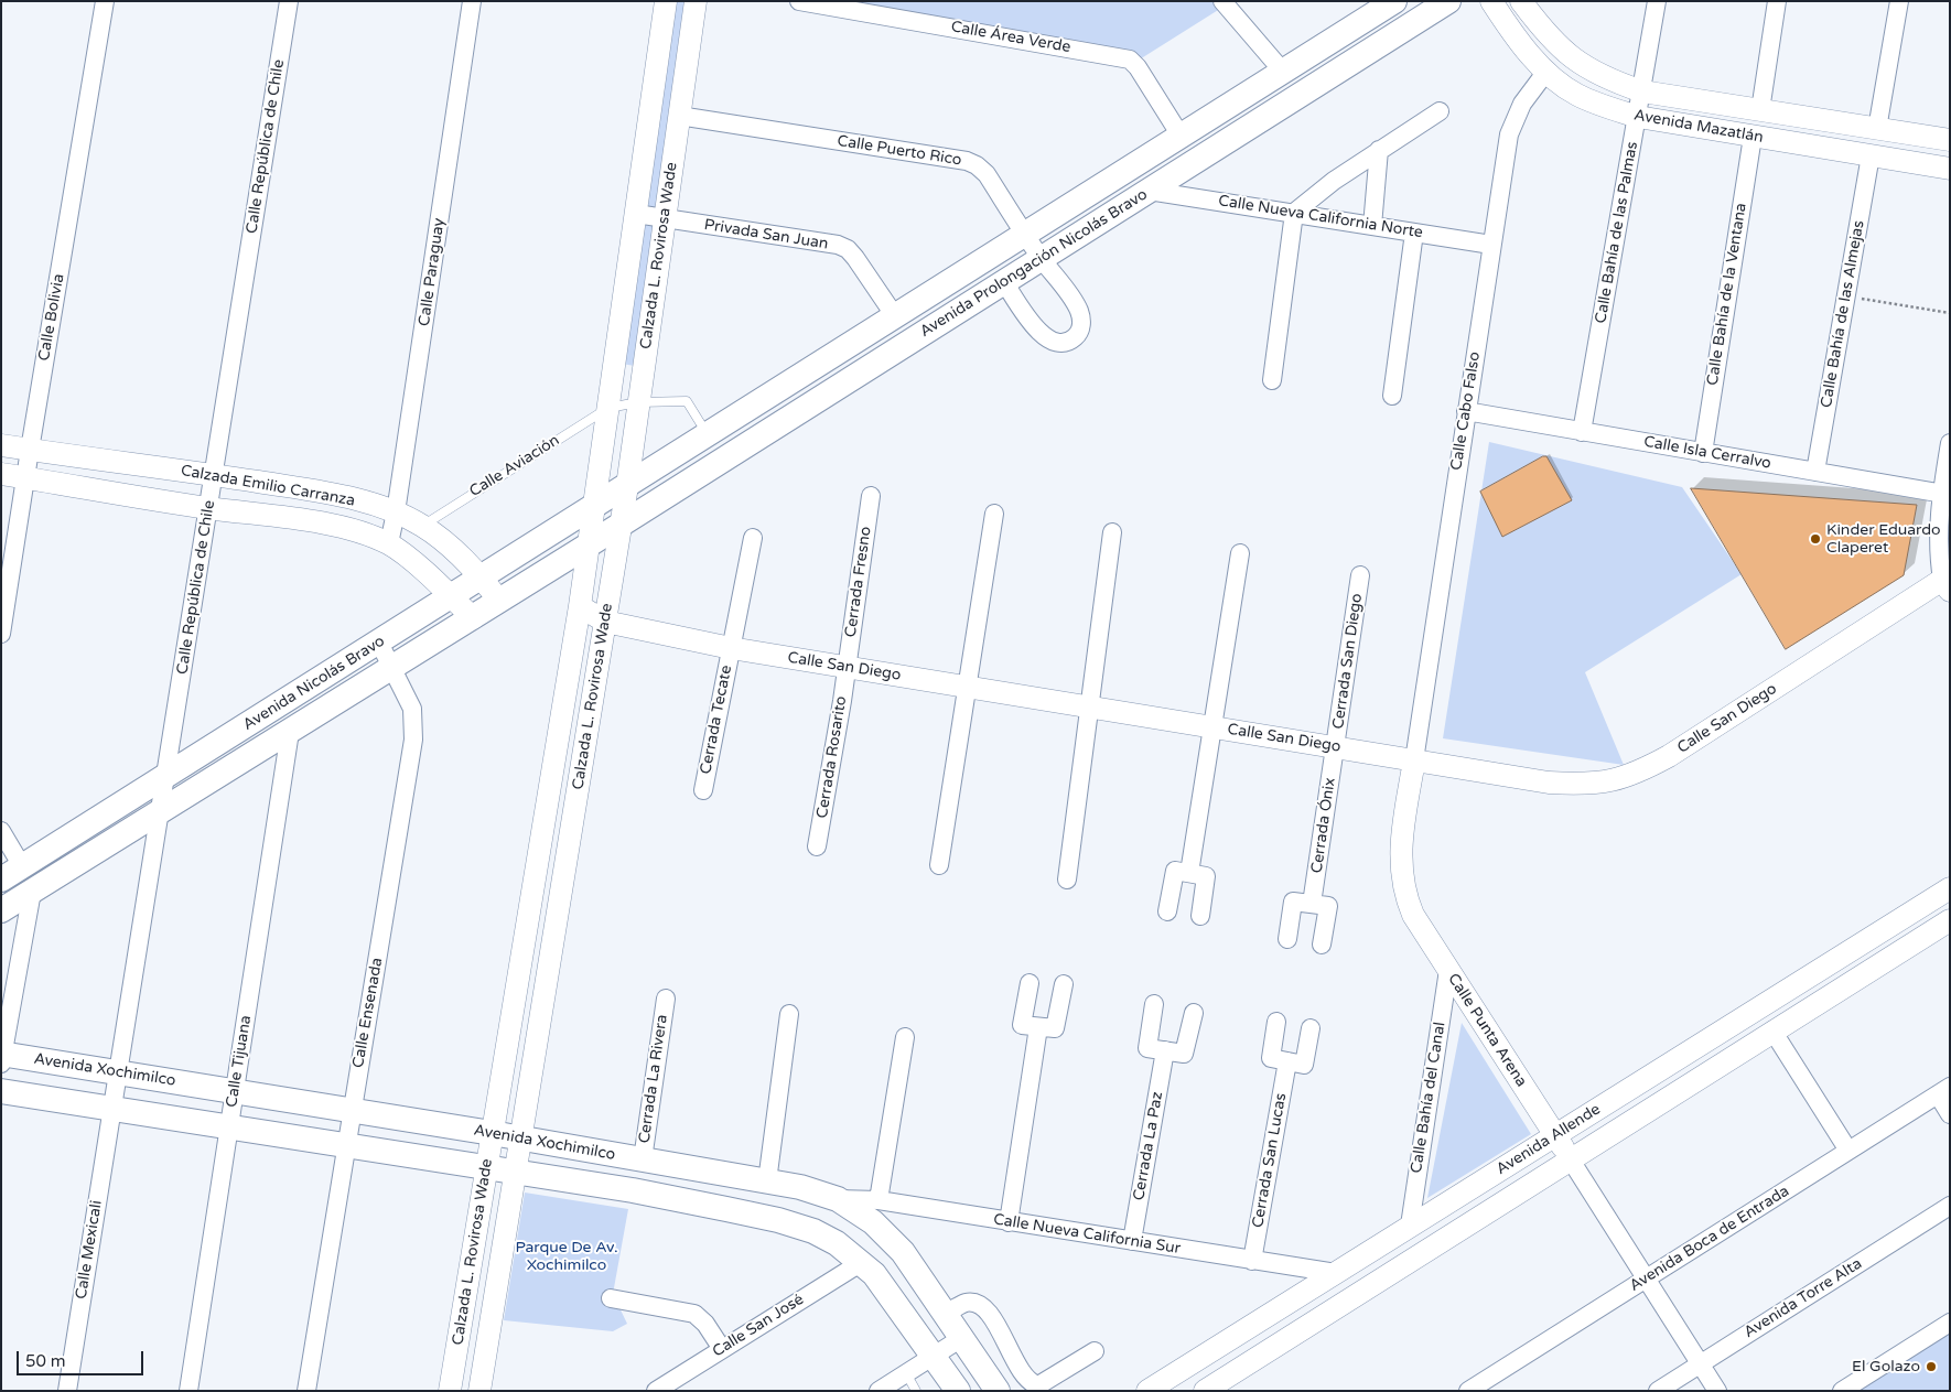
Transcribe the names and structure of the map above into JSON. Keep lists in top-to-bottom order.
{
  "streets": {
    "main road": ["Avenida Prolongación Nicolás Bravo", "Avenida Nicolás Bravo", "Avenida Xochimilco"],
    "street": [
      "Calle Área Verde",
      "Avenida Mazatlán",
      "Calle República de Chile",
      "Calle Puerto Rico",
      "Calle Nueva California Norte",
      "Calle Bahía de las Palmas",
      "Privada San Juan",
      "Calzada L. Rovirosa Wade",
      "Calle Paraguay",
      "Calle Bahía de la Ventana",
      "Calle Bahía de las Almejas",
      "Calle Bolivia",
      "Calle Cabo Falso",
      "Calle Isla Cerralvo",
      "Calzada Emilio Carranza",
      "Cerrada Fresno",
      "Cerrada San Diego",
      "Calle San Diego",
      "Cerrada Tecate",
      "Cerrada Rosarito",
      "Cerrada Ónix",
      "Calle Ensenada",
      "Calle Punta Arena",
      "Calle Tijuana",
      "Cerrada La Rivera",
      "Calle Bahía del Canal",
      "Avenida Allende",
      "Cerrada La Paz",
      "Cerrada San Lucas",
      "Calle Nueva California Sur",
      "Avenida Boca de Entrada",
      "Calle Mexicali",
      "Avenida Torre Alta",
      "Calle San José"
    ],
    "lane": ["Calle Aviación"]
  },
  "crossings": [
    ["Calle Área Verde", "Avenida Prolongación Nicolás Bravo"],
    ["Avenida Mazatlán", "Calle Bahía de las Palmas"],
    ["Avenida Mazatlán", "Calle Bahía de la Ventana"],
    ["Avenida Mazatlán", "Calle Bahía de las Almejas"],
    ["Avenida Mazatlán", "Calle Cabo Falso"],
    ["Calle República de Chile", "Calzada Emilio Carranza"],
    ["Calle República de Chile", "Avenida Nicolás Bravo"],
    ["Calle República de Chile", "Avenida Xochimilco"],
    ["Calle República de Chile", "Calle Mexicali"],
    ["Calle Puerto Rico", "Calzada L. Rovirosa Wade"],
    ["Calle Puerto Rico", "Avenida Prolongación Nicolás Bravo"],
    ["Calle Nueva California Norte", "Avenida Prolongación Nicolás Bravo"],
    ["Calle Nueva California Norte", "Calle Cabo Falso"],
    ["Calle Bahía de las Palmas", "Calle Isla Cerralvo"],
    ["Privada San Juan", "Calzada L. Rovirosa Wade"],
    ["Privada San Juan", "Avenida Prolongación Nicolás Bravo"],
    ["Calzada L. Rovirosa Wade", "Avenida Prolongación Nicolás Bravo"],
    ["Calzada L. Rovirosa Wade", "Calle Aviación"],
    ["Calzada L. Rovirosa Wade", "Calle San Diego"],
    ["Calzada L. Rovirosa Wade", "Avenida Nicolás Bravo"],
    ["Calzada L. Rovirosa Wade", "Avenida Xochimilco"],
    ["Avenida Prolongación Nicolás Bravo", "Avenida Nicolás Bravo"],
    ["Calle Paraguay", "Calzada Emilio Carranza"],
    ["Calle Bahía de la Ventana", "Calle Isla Cerralvo"],
    ["Calle Bahía de las Almejas", "Calle Isla Cerralvo"],
    ["Calle Bolivia", "Calzada Emilio Carranza"],
    ["Calle Cabo Falso", "Calle Isla Cerralvo"],
    ["Calle Cabo Falso", "Calle San Diego"],
    ["Calle Cabo Falso", "Calle Punta Arena"],
    ["Calle Aviación", "Calzada Emilio Carranza"],
    ["Calzada Emilio Carranza", "Avenida Nicolás Bravo"],
    ["Cerrada Fresno", "Calle San Diego"],
    ["Cerrada Fresno", "Cerrada Rosarito"],
    ["Cerrada San Diego", "Calle San Diego"],
    ["Cerrada San Diego", "Cerrada Ónix"],
    ["Calle San Diego", "Cerrada Tecate"],
    ["Calle San Diego", "Cerrada Rosarito"],
    ["Calle San Diego", "Cerrada Ónix"],
    ["Calle San Diego", "Calle Punta Arena"],
    ["Avenida Nicolás Bravo", "Calle Ensenada"],
    ["Avenida Nicolás Bravo", "Calle Tijuana"],
    ["Calle Ensenada", "Avenida Xochimilco"],
    ["Calle Punta Arena", "Calle Bahía del Canal"],
    ["Calle Punta Arena", "Avenida Allende"],
    ["Calle Punta Arena", "Avenida Boca de Entrada"],
    ["Calle Punta Arena", "Avenida Torre Alta"],
    ["Calle Tijuana", "Avenida Xochimilco"],
    ["Avenida Xochimilco", "Cerrada La Rivera"],
    ["Avenida Xochimilco", "Calle Nueva California Sur"],
    ["Calle Bahía del Canal", "Avenida Allende"],
    ["Avenida Allende", "Calle Nueva California Sur"],
    ["Cerrada La Paz", "Calle Nueva California Sur"],
    ["Cerrada San Lucas", "Calle Nueva California Sur"]
  ],
  "parks": ["Parque De Av. Xochimilco"],
  "places": ["Kinder Eduardo Claperet", "El Golazo"],
  "scale_bar": "50 m"
}
